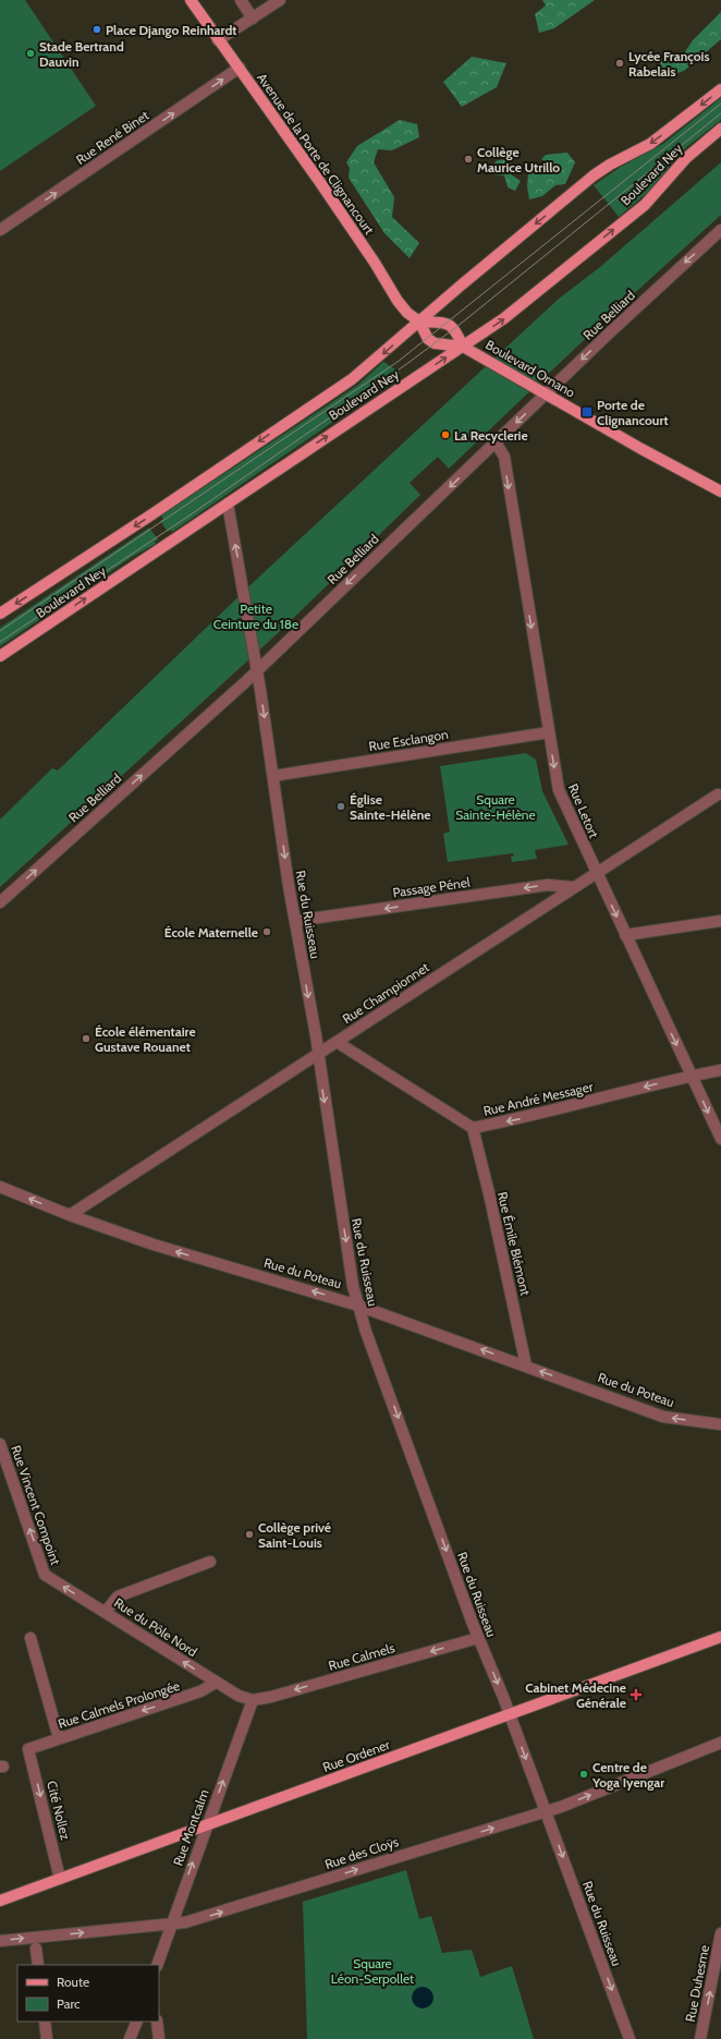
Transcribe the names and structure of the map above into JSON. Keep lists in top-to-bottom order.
{
  "streets": {
    "main road": [
      "Avenue de la Porte de Clignancourt",
      "Boulevard Ney",
      "Boulevard Ornano",
      "Rue Ordener"
    ],
    "street": [
      "Rue René Binet",
      "Rue Belliard",
      "Rue Esclangon",
      "Rue Letort",
      "Passage Pénel",
      "Rue du Ruisseau",
      "Rue Championnet",
      "Rue André Messager",
      "Rue Émile Blémont",
      "Rue du Poteau",
      "Rue Vincent Compoint",
      "Rue du Pôle Nord",
      "Rue Calmels",
      "Rue Calmels Prolongée",
      "Cité Nollez",
      "Rue Montcalm",
      "Rue des Cloÿs",
      "Rue Duhesme"
    ]
  },
  "crossings": [
    ["Rue René Binet", "Avenue de la Porte de Clignancourt"],
    ["Avenue de la Porte de Clignancourt", "Boulevard Ney"],
    ["Avenue de la Porte de Clignancourt", "Boulevard Ornano"],
    ["Boulevard Ney", "Boulevard Ornano"],
    ["Boulevard Ney", "Rue du Ruisseau"],
    ["Rue Belliard", "Boulevard Ornano"],
    ["Rue Belliard", "Rue Letort"],
    ["Rue Belliard", "Rue du Ruisseau"],
    ["Rue Esclangon", "Rue Letort"],
    ["Rue Esclangon", "Rue du Ruisseau"],
    ["Rue Letort", "Rue Championnet"],
    ["Rue Letort", "Rue André Messager"],
    ["Passage Pénel", "Rue du Ruisseau"],
    ["Passage Pénel", "Rue Championnet"],
    ["Rue du Ruisseau", "Rue Championnet"],
    ["Rue du Ruisseau", "Rue du Poteau"],
    ["Rue du Ruisseau", "Rue Calmels"],
    ["Rue du Ruisseau", "Rue Ordener"],
    ["Rue du Ruisseau", "Rue des Cloÿs"],
    ["Rue Championnet", "Rue André Messager"],
    ["Rue Championnet", "Rue du Poteau"],
    ["Rue André Messager", "Rue Émile Blémont"],
    ["Rue Émile Blémont", "Rue du Poteau"],
    ["Rue Vincent Compoint", "Rue du Pôle Nord"],
    ["Rue du Pôle Nord", "Rue Calmels"],
    ["Rue du Pôle Nord", "Rue Calmels Prolongée"],
    ["Rue du Pôle Nord", "Rue Montcalm"],
    ["Rue Calmels", "Rue Montcalm"],
    ["Rue Calmels Prolongée", "Cité Nollez"],
    ["Rue Ordener", "Cité Nollez"],
    ["Rue Ordener", "Rue Montcalm"],
    ["Rue Montcalm", "Rue des Cloÿs"]
  ],
  "one_way": [
    "Rue René Binet",
    "Rue Letort",
    "Passage Pénel",
    "Rue André Messager",
    "Rue du Poteau",
    "Rue Vincent Compoint",
    "Rue du Pôle Nord",
    "Rue Calmels",
    "Rue Calmels Prolongée",
    "Cité Nollez",
    "Rue Montcalm",
    "Rue des Cloÿs",
    "Rue Duhesme"
  ],
  "parks": ["Petite Ceinture du 18e", "Square Sainte-Hélène", "Square Léon-Serpollet"],
  "places": {
    "other": [
      "Place Django Reinhardt",
      "Stade Bertrand Dauvin",
      "Lycée François Rabelais",
      "Collège Maurice Utrillo",
      "La Recyclerie",
      "Église Sainte-Hélène",
      "École Maternelle",
      "École élémentaire Gustave Rouanet",
      "Collège privé Saint-Louis",
      "Centre de Yoga Iyengar"
    ],
    "transit": ["Porte de Clignancourt"],
    "health": ["Cabinet Médecine Générale"]
  },
  "legend": ["Route", "Parc"]
}
